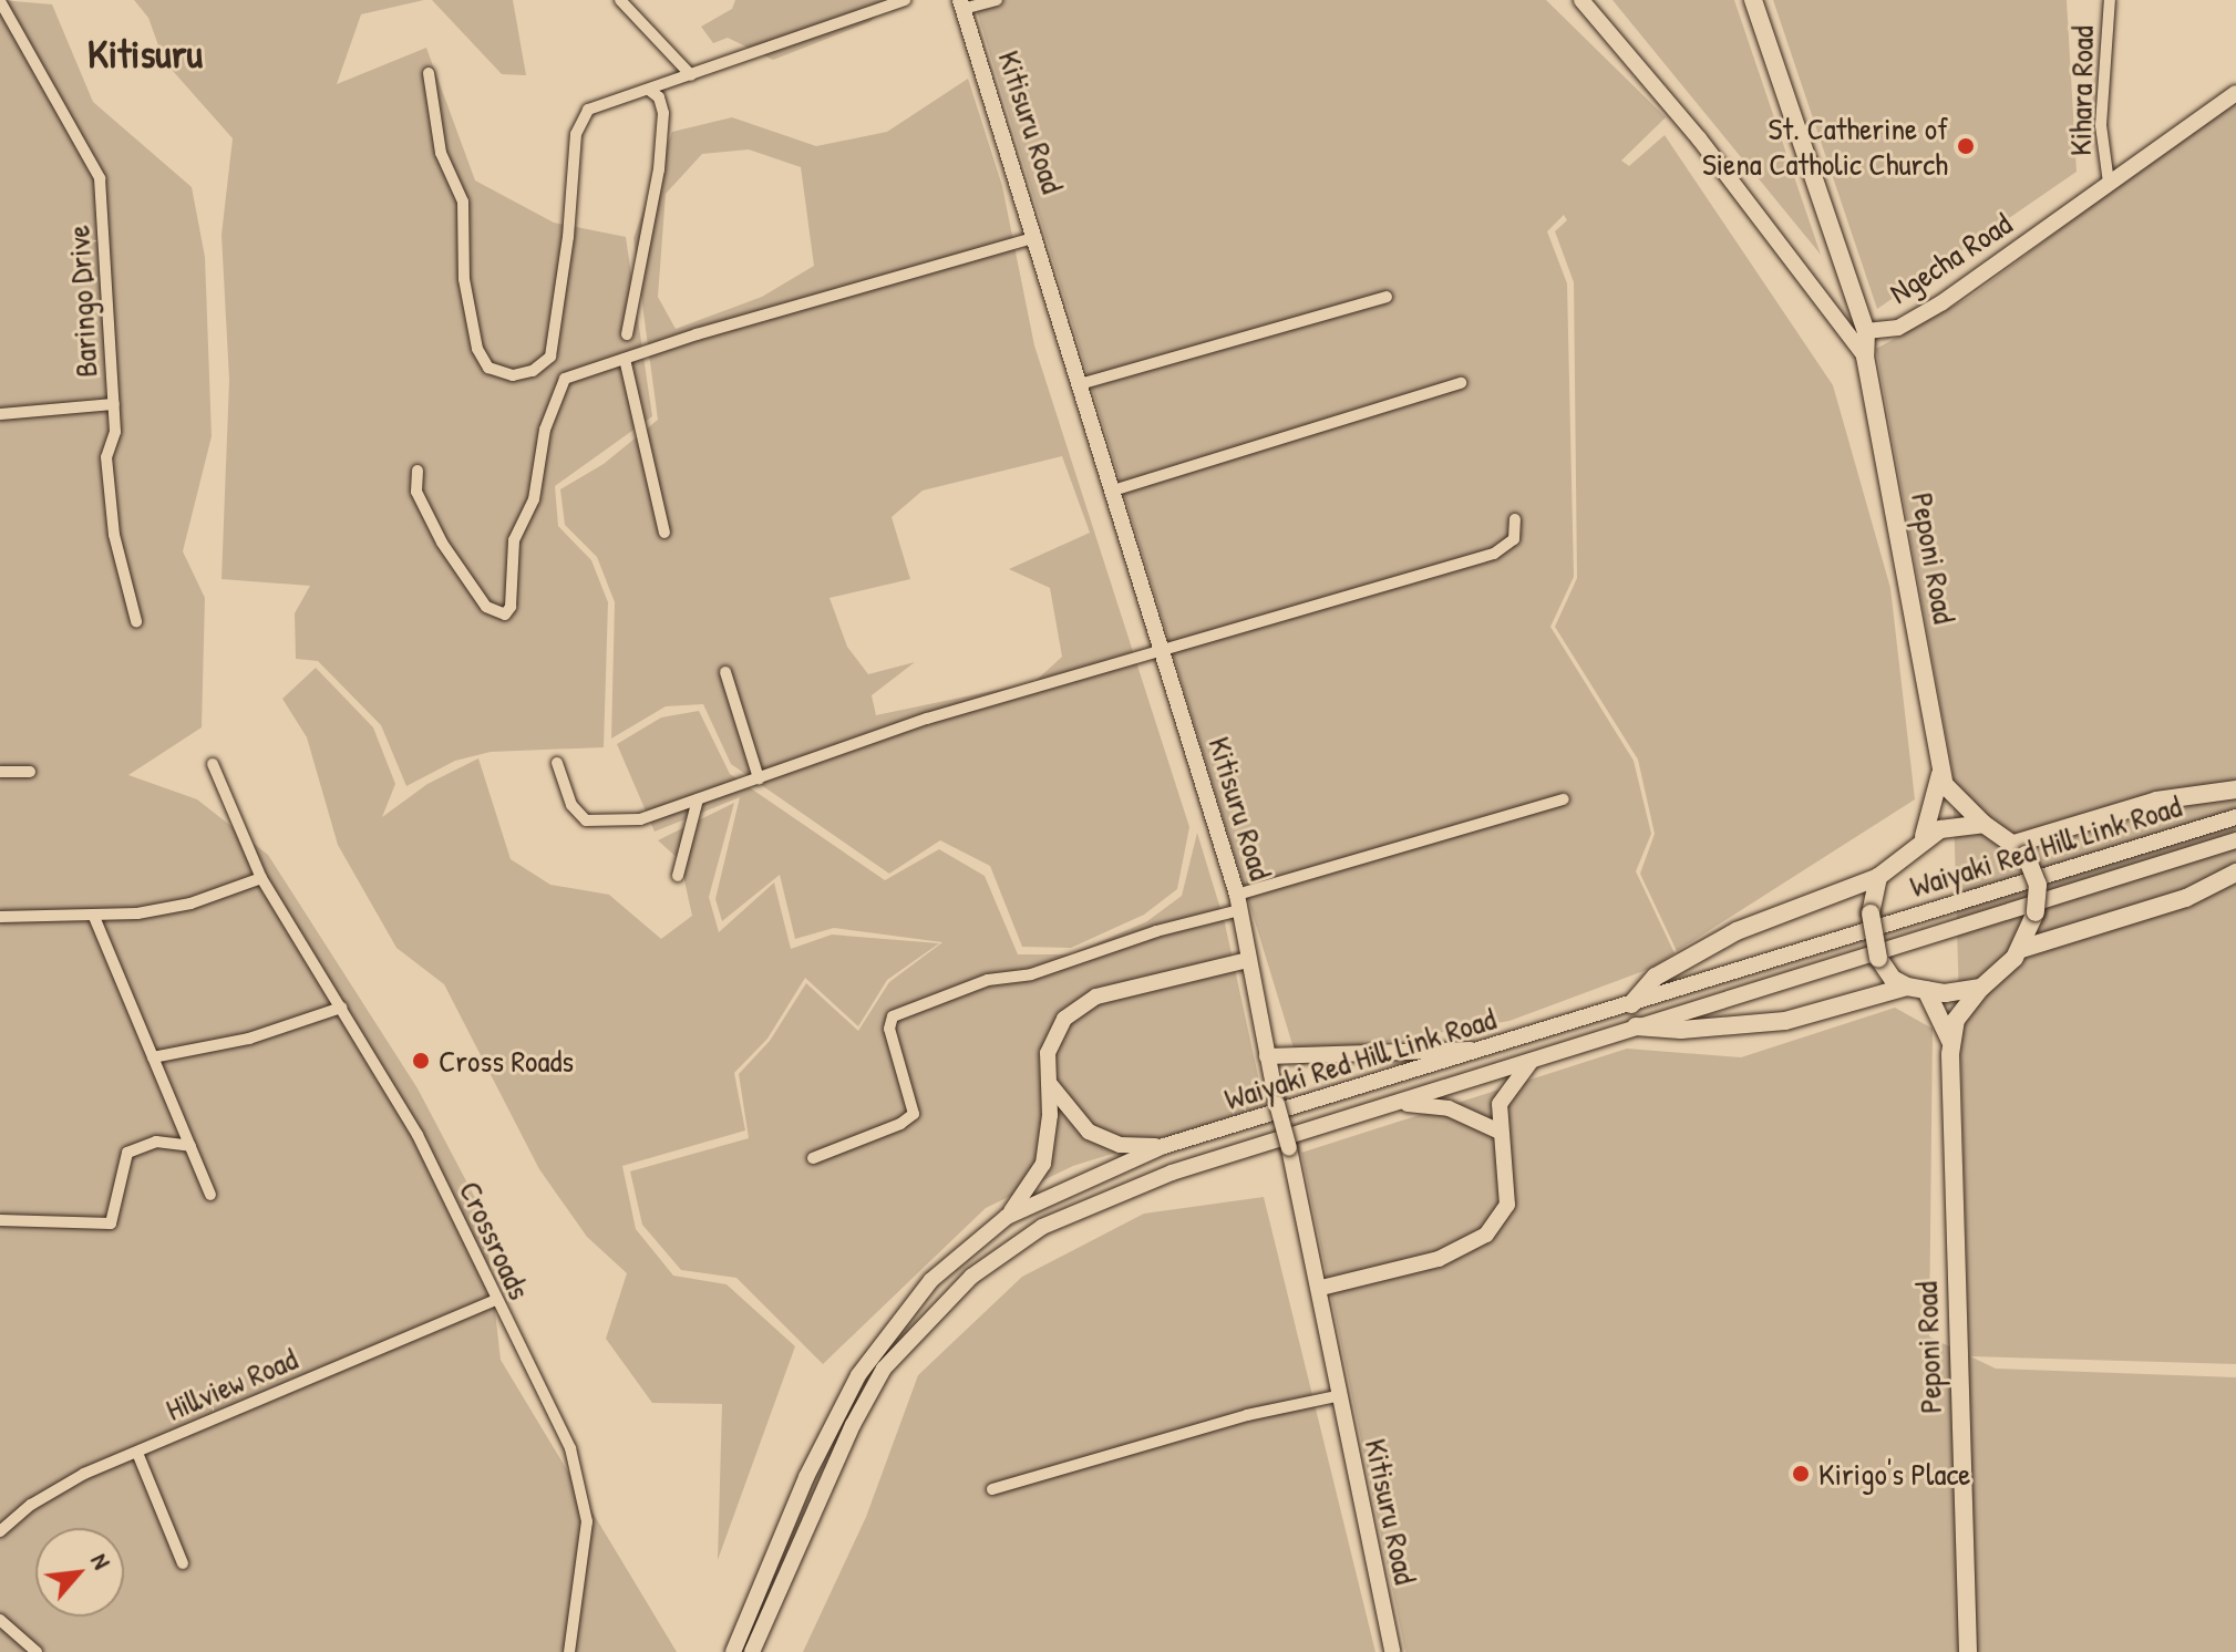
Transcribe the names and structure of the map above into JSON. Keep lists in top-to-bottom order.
{
  "streets": {
    "main road": [
      "Kitisuru Road",
      "Ngecha Road",
      "Peponi Road",
      "Waiyaki Red Hill Link Road"
    ],
    "street": [
      "Kihara Road",
      "Baringo Drive",
      "Crossroads",
      "Hillview Road"
    ]
  },
  "crossings": [
    ["Kihara Road", "Ngecha Road"],
    ["Ngecha Road", "Peponi Road"],
    ["Crossroads", "Hillview Road"]
  ],
  "districts": ["Kitisuru"],
  "places": ["St. Catherine of Siena Catholic Church", "Cross Roads", "Kirigo's Place"],
  "north": "top right"
}
